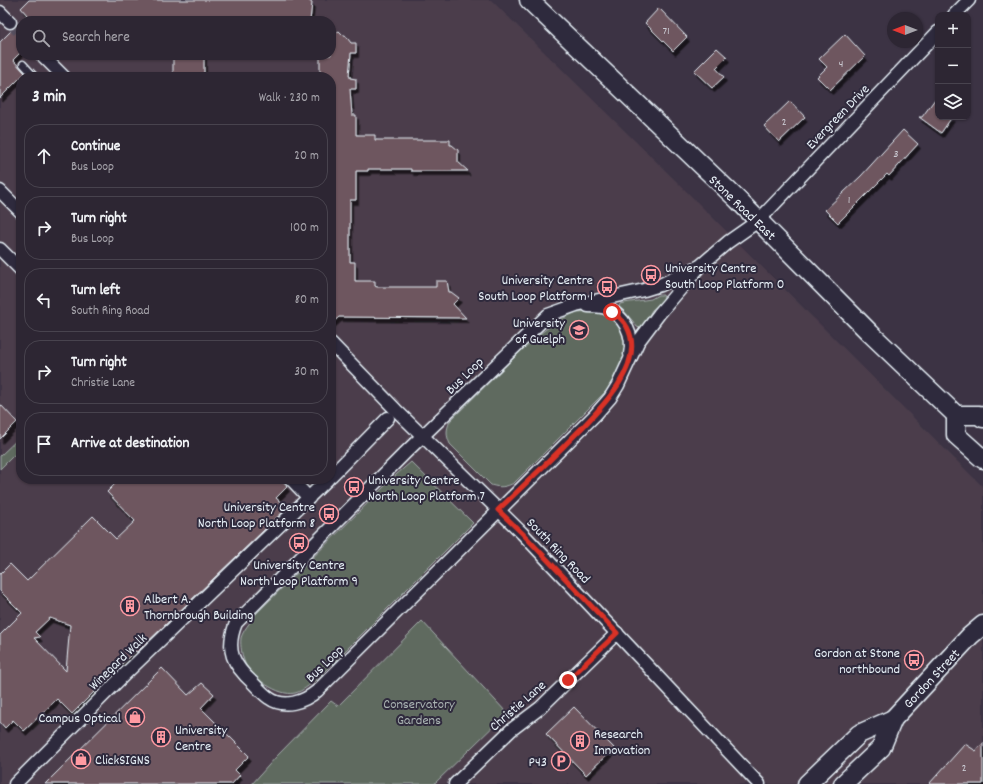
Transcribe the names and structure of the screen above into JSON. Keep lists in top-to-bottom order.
{
  "streets": {
    "main road": ["Stone Road East", "Gordon Street"],
    "street": [
      "Evergreen Drive",
      "Bus Loop",
      "South Ring Road",
      "Winegard Walk",
      "Christie Lane"
    ]
  },
  "crossings": [
    ["Evergreen Drive", "Stone Road East"],
    ["Evergreen Drive", "Bus Loop"],
    ["Stone Road East", "Bus Loop"],
    ["Bus Loop", "South Ring Road"],
    ["South Ring Road", "Christie Lane"]
  ],
  "parks": ["Conservatory Gardens"],
  "places": {
    "bus stop": [
      "University Centre South Loop Platform 0",
      "University Centre South Loop Platform 1",
      "University Centre North Loop Platform 7",
      "University Centre North Loop Platform 8",
      "University Centre North Loop Platform 9",
      "Gordon at Stone northbound"
    ],
    "school or university": ["University of Guelph"],
    "building": ["Albert A. Thornbrough Building", "University Centre", "Research Innovation"],
    "shop": ["Campus Optical", "ClickSIGNS"],
    "parking": ["P43"]
  },
  "house_numbers": [
    "71",
    "4",
    "2",
    "3",
    "1",
    "2"
  ],
  "north": "left",
  "page": {
    "map_buttons": ["+", "−"],
    "search": "Search here",
    "heading": ["3 min", "Walk · 230 m"],
    "list": [
      ["Continue", "Bus Loop", "20 m"],
      ["Turn right", "Bus Loop", "100 m"],
      ["Turn left", "South Ring Road", "80 m"],
      ["Turn right", "Christie Lane", "30 m"],
      "Arrive at destination"
    ]
  }
}
